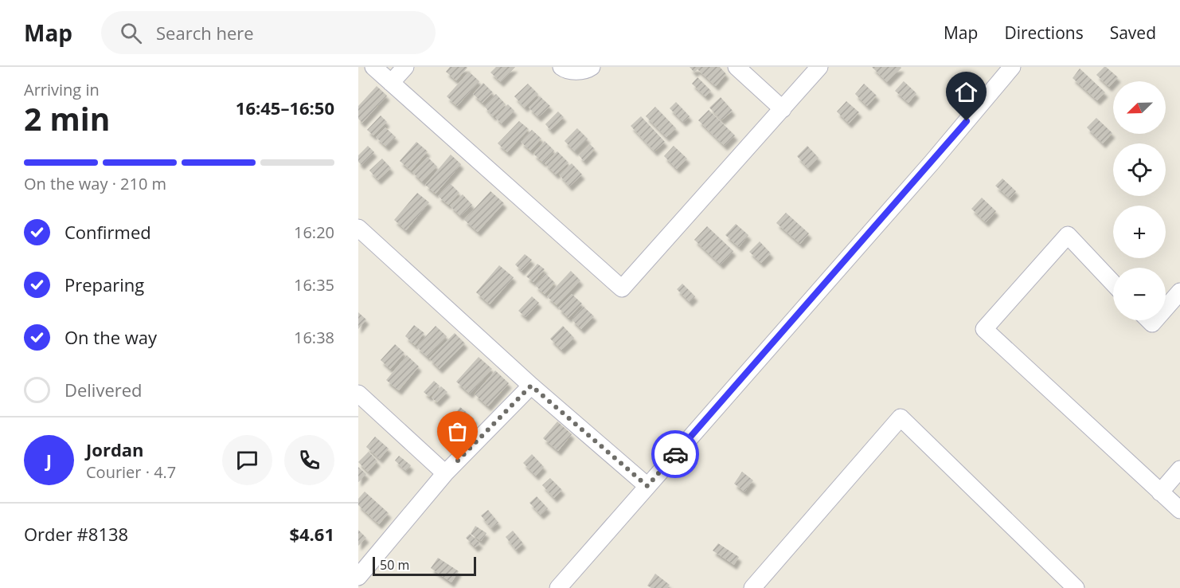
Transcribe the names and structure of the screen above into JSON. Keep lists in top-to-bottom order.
{
  "scale_bar": "50 m",
  "north": "bottom left",
  "page": {
    "header": "Map",
    "search": "Search here",
    "nav": ["Map", "Directions", "Saved"],
    "heading": ["2 min", "Arriving in", "16:45–16:50"],
    "panel": [
      "Jordan",
      "Courier · 4.7",
      "Order #8138",
      "$4.61"
    ],
    "map_buttons": ["+", "−"],
    "bar": "On the way · 210 m",
    "list": [
      ["Confirmed", "16:20"],
      ["Preparing", "16:35"],
      ["On the way", "16:38"],
      "Delivered"
    ],
    "round": "J",
    "scale": "50 m"
  }
}
